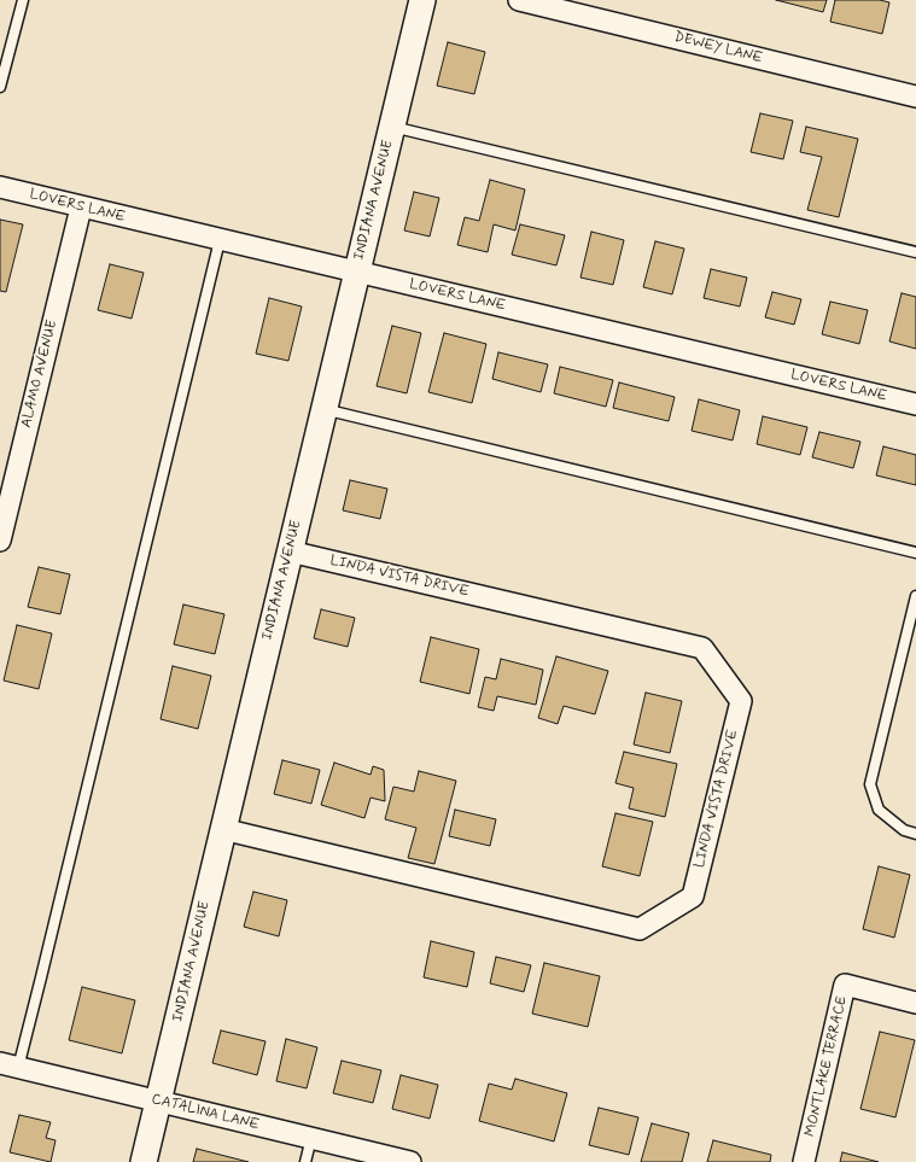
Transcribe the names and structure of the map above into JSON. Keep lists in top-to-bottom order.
{
  "streets": {
    "street": [
      "DEWEY LANE",
      "INDIANA AVENUE",
      "LOVERS LANE",
      "ALAMO AVENUE",
      "LINDA VISTA DRIVE",
      "MONTLAKE TERRACE",
      "CATALINA LANE"
    ]
  },
  "crossings": [
    ["INDIANA AVENUE", "LOVERS LANE"],
    ["INDIANA AVENUE", "LINDA VISTA DRIVE"],
    ["INDIANA AVENUE", "CATALINA LANE"],
    ["LOVERS LANE", "ALAMO AVENUE"]
  ]
}
